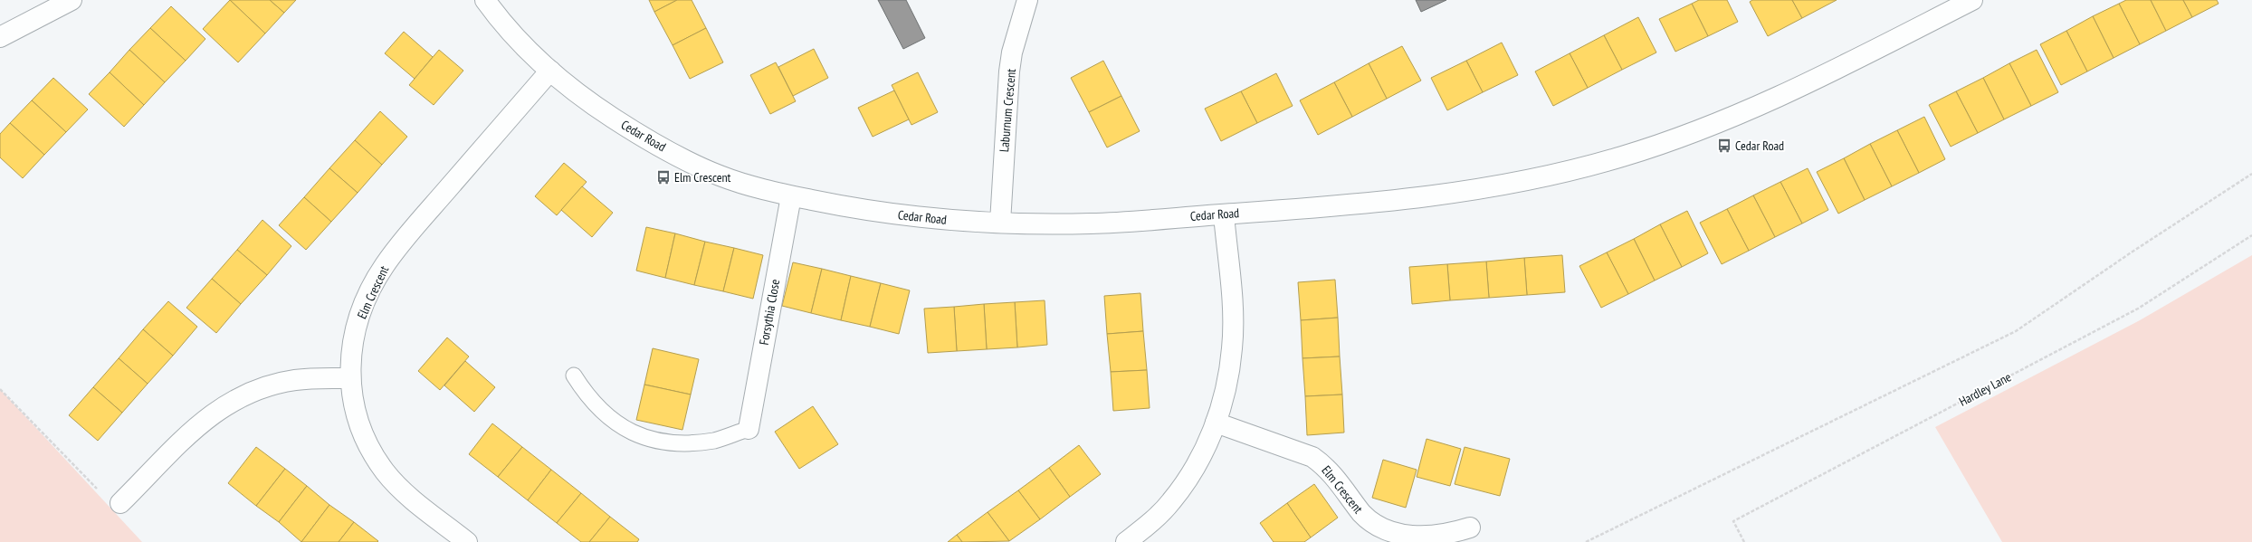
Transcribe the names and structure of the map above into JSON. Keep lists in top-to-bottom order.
{
  "streets": {
    "street": [
      "Laburnum Crescent",
      "Cedar Road",
      "Elm Crescent",
      "Forsythia Close"
    ],
    "path": ["Hardley Lane"]
  },
  "crossings": [
    ["Laburnum Crescent", "Cedar Road"],
    ["Cedar Road", "Elm Crescent"],
    ["Cedar Road", "Forsythia Close"]
  ],
  "places": {
    "bus stop": ["Cedar Road", "Elm Crescent"]
  }
}
